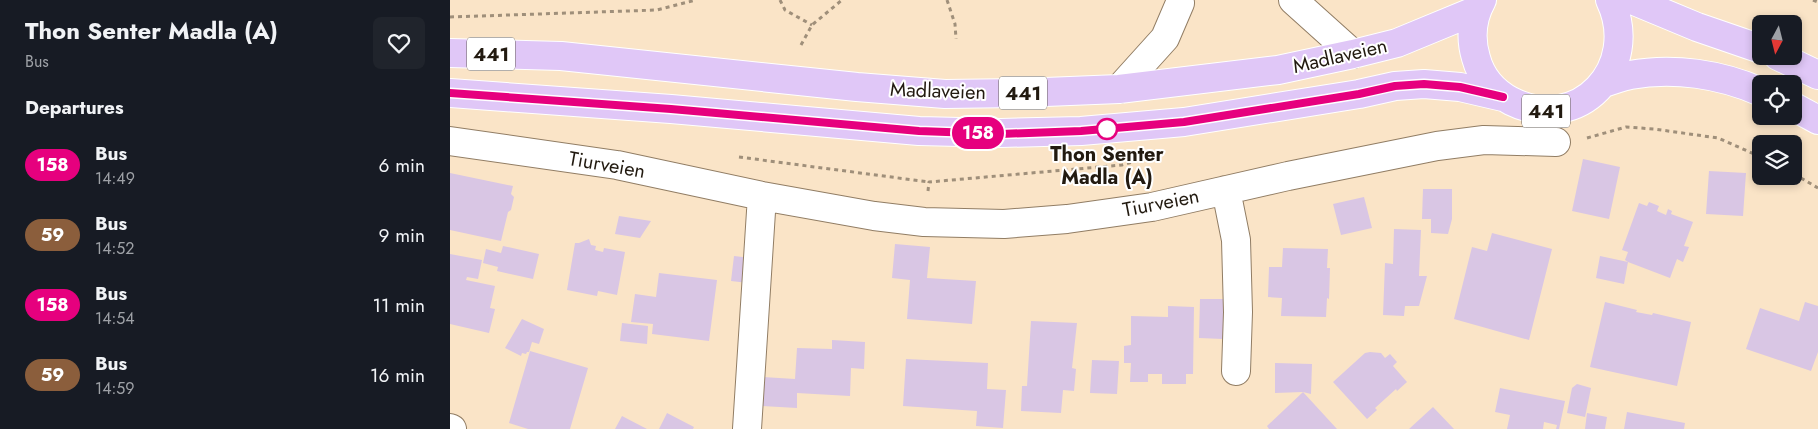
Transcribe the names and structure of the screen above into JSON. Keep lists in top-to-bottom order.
{
  "streets": {
    "main road": ["441", "Madlaveien"],
    "street": ["Tiurveien"]
  },
  "crossings": [
    ["441", "Madlaveien"]
  ],
  "places": ["Thon Senter Madla (A)"],
  "lines": ["bus line 158"],
  "north": "bottom",
  "page": {
    "heading": [
      ["Thon Senter Madla (A)", "Bus"],
      "Departures"
    ],
    "on_map": "158",
    "list": [
      {
        "mark": "158",
        "name": "Bus",
        "note": "14:49",
        "value": "6 min"
      },
      {
        "mark": "59",
        "name": "Bus",
        "note": "14:52",
        "value": "9 min"
      },
      {
        "mark": "158",
        "name": "Bus",
        "note": "14:54",
        "value": "11 min"
      },
      {
        "mark": "59",
        "name": "Bus",
        "note": "14:59",
        "value": "16 min"
      }
    ]
  }
}
